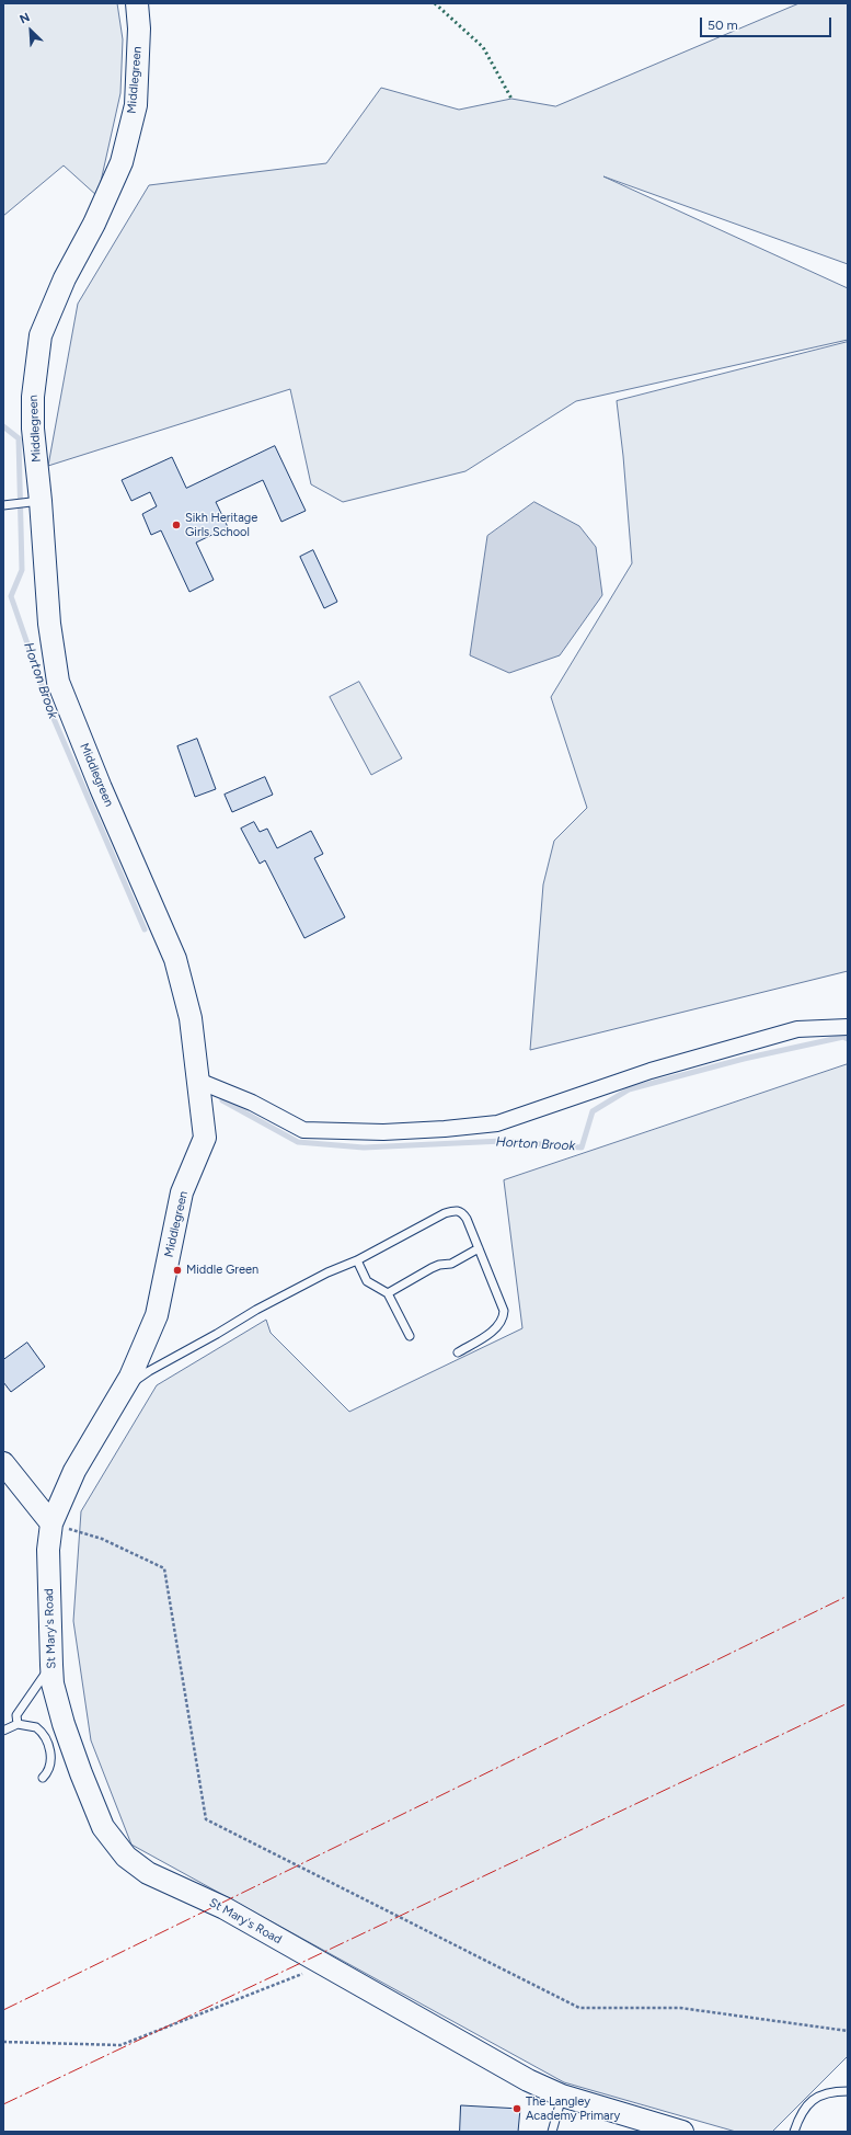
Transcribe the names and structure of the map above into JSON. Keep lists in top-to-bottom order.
{
  "streets": {
    "street": ["Middlegreen", "St Mary's Road"]
  },
  "crossings": [
    ["Middlegreen", "St Mary's Road"]
  ],
  "water": ["Horton Brook"],
  "places": ["Sikh Heritage Girls School", "Middle Green", "The Langley Academy Primary"],
  "scale_bar": "50 m",
  "north": "top left"
}
